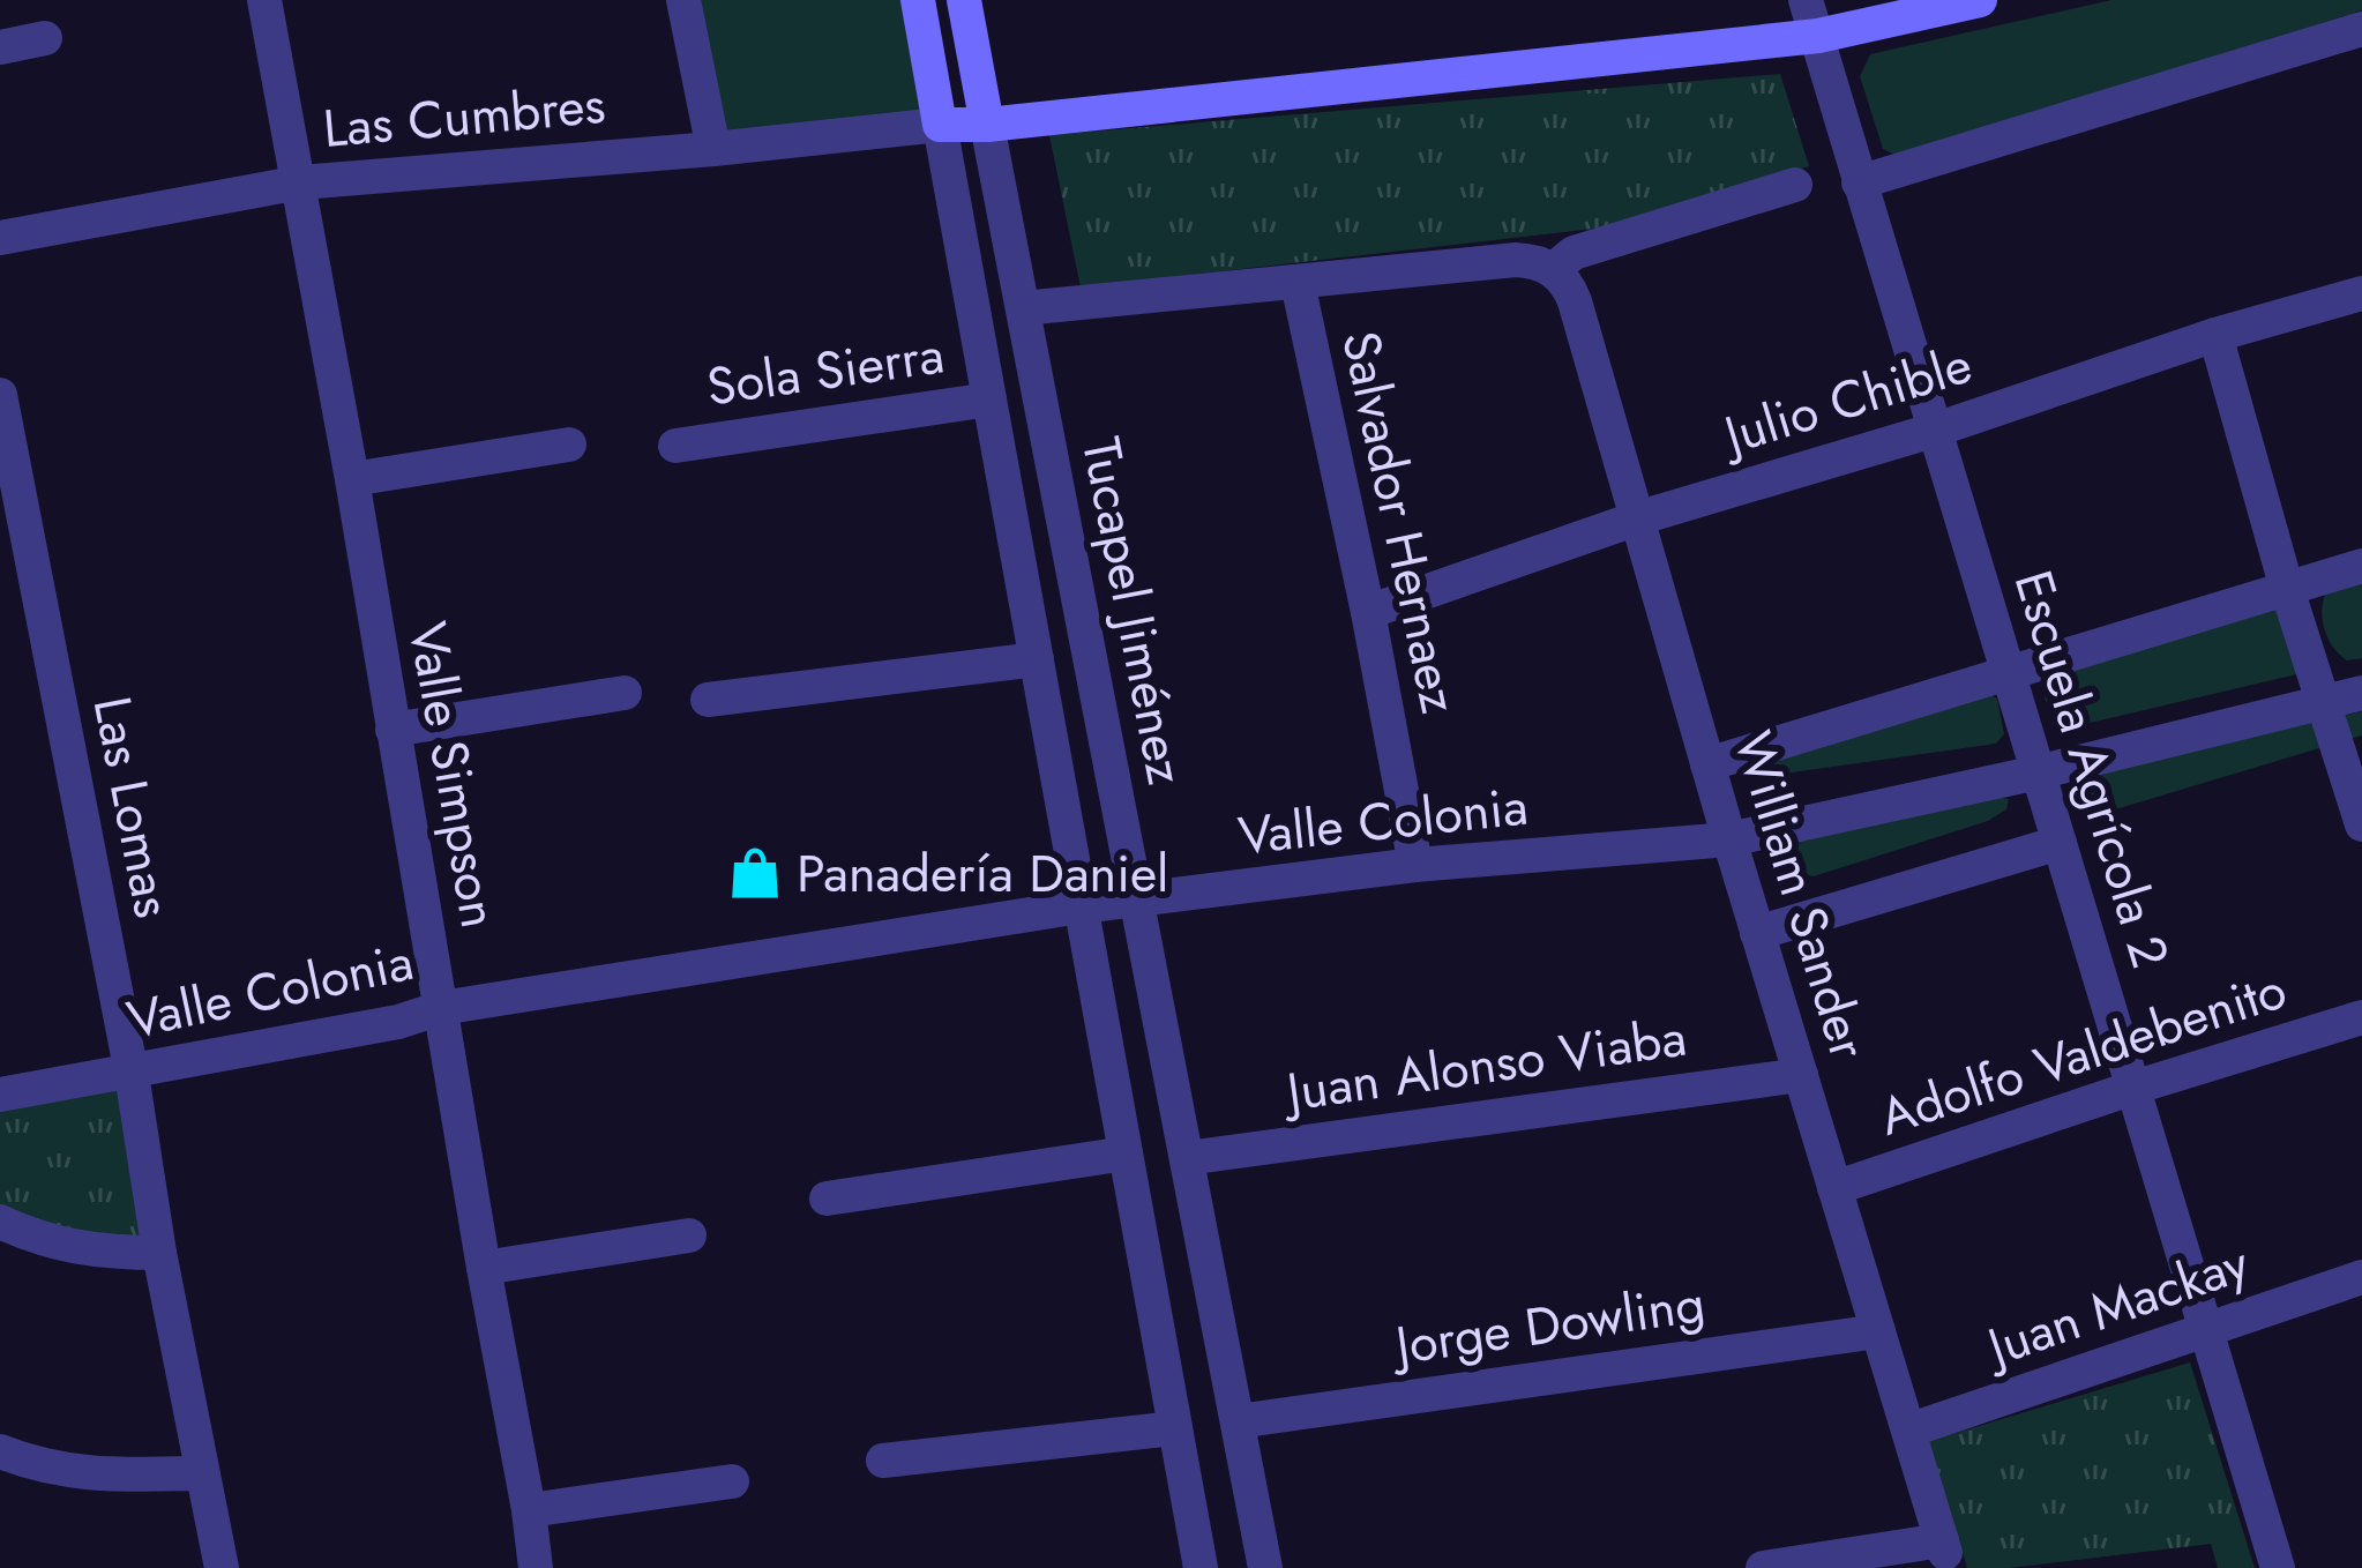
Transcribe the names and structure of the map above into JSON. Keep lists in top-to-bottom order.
{
  "streets": {
    "street": [
      "Las Cumbres",
      "Sola Sierra",
      "Julio Chible",
      "Salvador Hernaez",
      "Tucapel Jiménez",
      "Escuela Agrícola 2",
      "Valle Simpson",
      "Las Lomas",
      "Valle Colonia",
      "William Sander",
      "Adolfo Valdebenito",
      "Juan Alonso Viaba",
      "Juan Mackay",
      "Jorge Dowling"
    ]
  },
  "crossings": [
    ["Las Cumbres", "Tucapel Jiménez"],
    ["Las Cumbres", "Valle Simpson"],
    ["Sola Sierra", "Tucapel Jiménez"],
    ["Julio Chible", "Salvador Hernaez"],
    ["Julio Chible", "Escuela Agrícola 2"],
    ["Julio Chible", "William Sander"],
    ["Salvador Hernaez", "Valle Colonia"],
    ["Tucapel Jiménez", "Valle Colonia"],
    ["Tucapel Jiménez", "Juan Alonso Viaba"],
    ["Tucapel Jiménez", "Jorge Dowling"],
    ["Escuela Agrícola 2", "Valle Colonia"],
    ["Escuela Agrícola 2", "Adolfo Valdebenito"],
    ["Escuela Agrícola 2", "Juan Mackay"],
    ["Valle Simpson", "Valle Colonia"],
    ["Las Lomas", "Valle Colonia"],
    ["Valle Colonia", "William Sander"],
    ["William Sander", "Adolfo Valdebenito"],
    ["William Sander", "Juan Alonso Viaba"],
    ["William Sander", "Juan Mackay"],
    ["William Sander", "Jorge Dowling"]
  ],
  "places": {
    "shop": ["Panadería Daniel"]
  }
}
